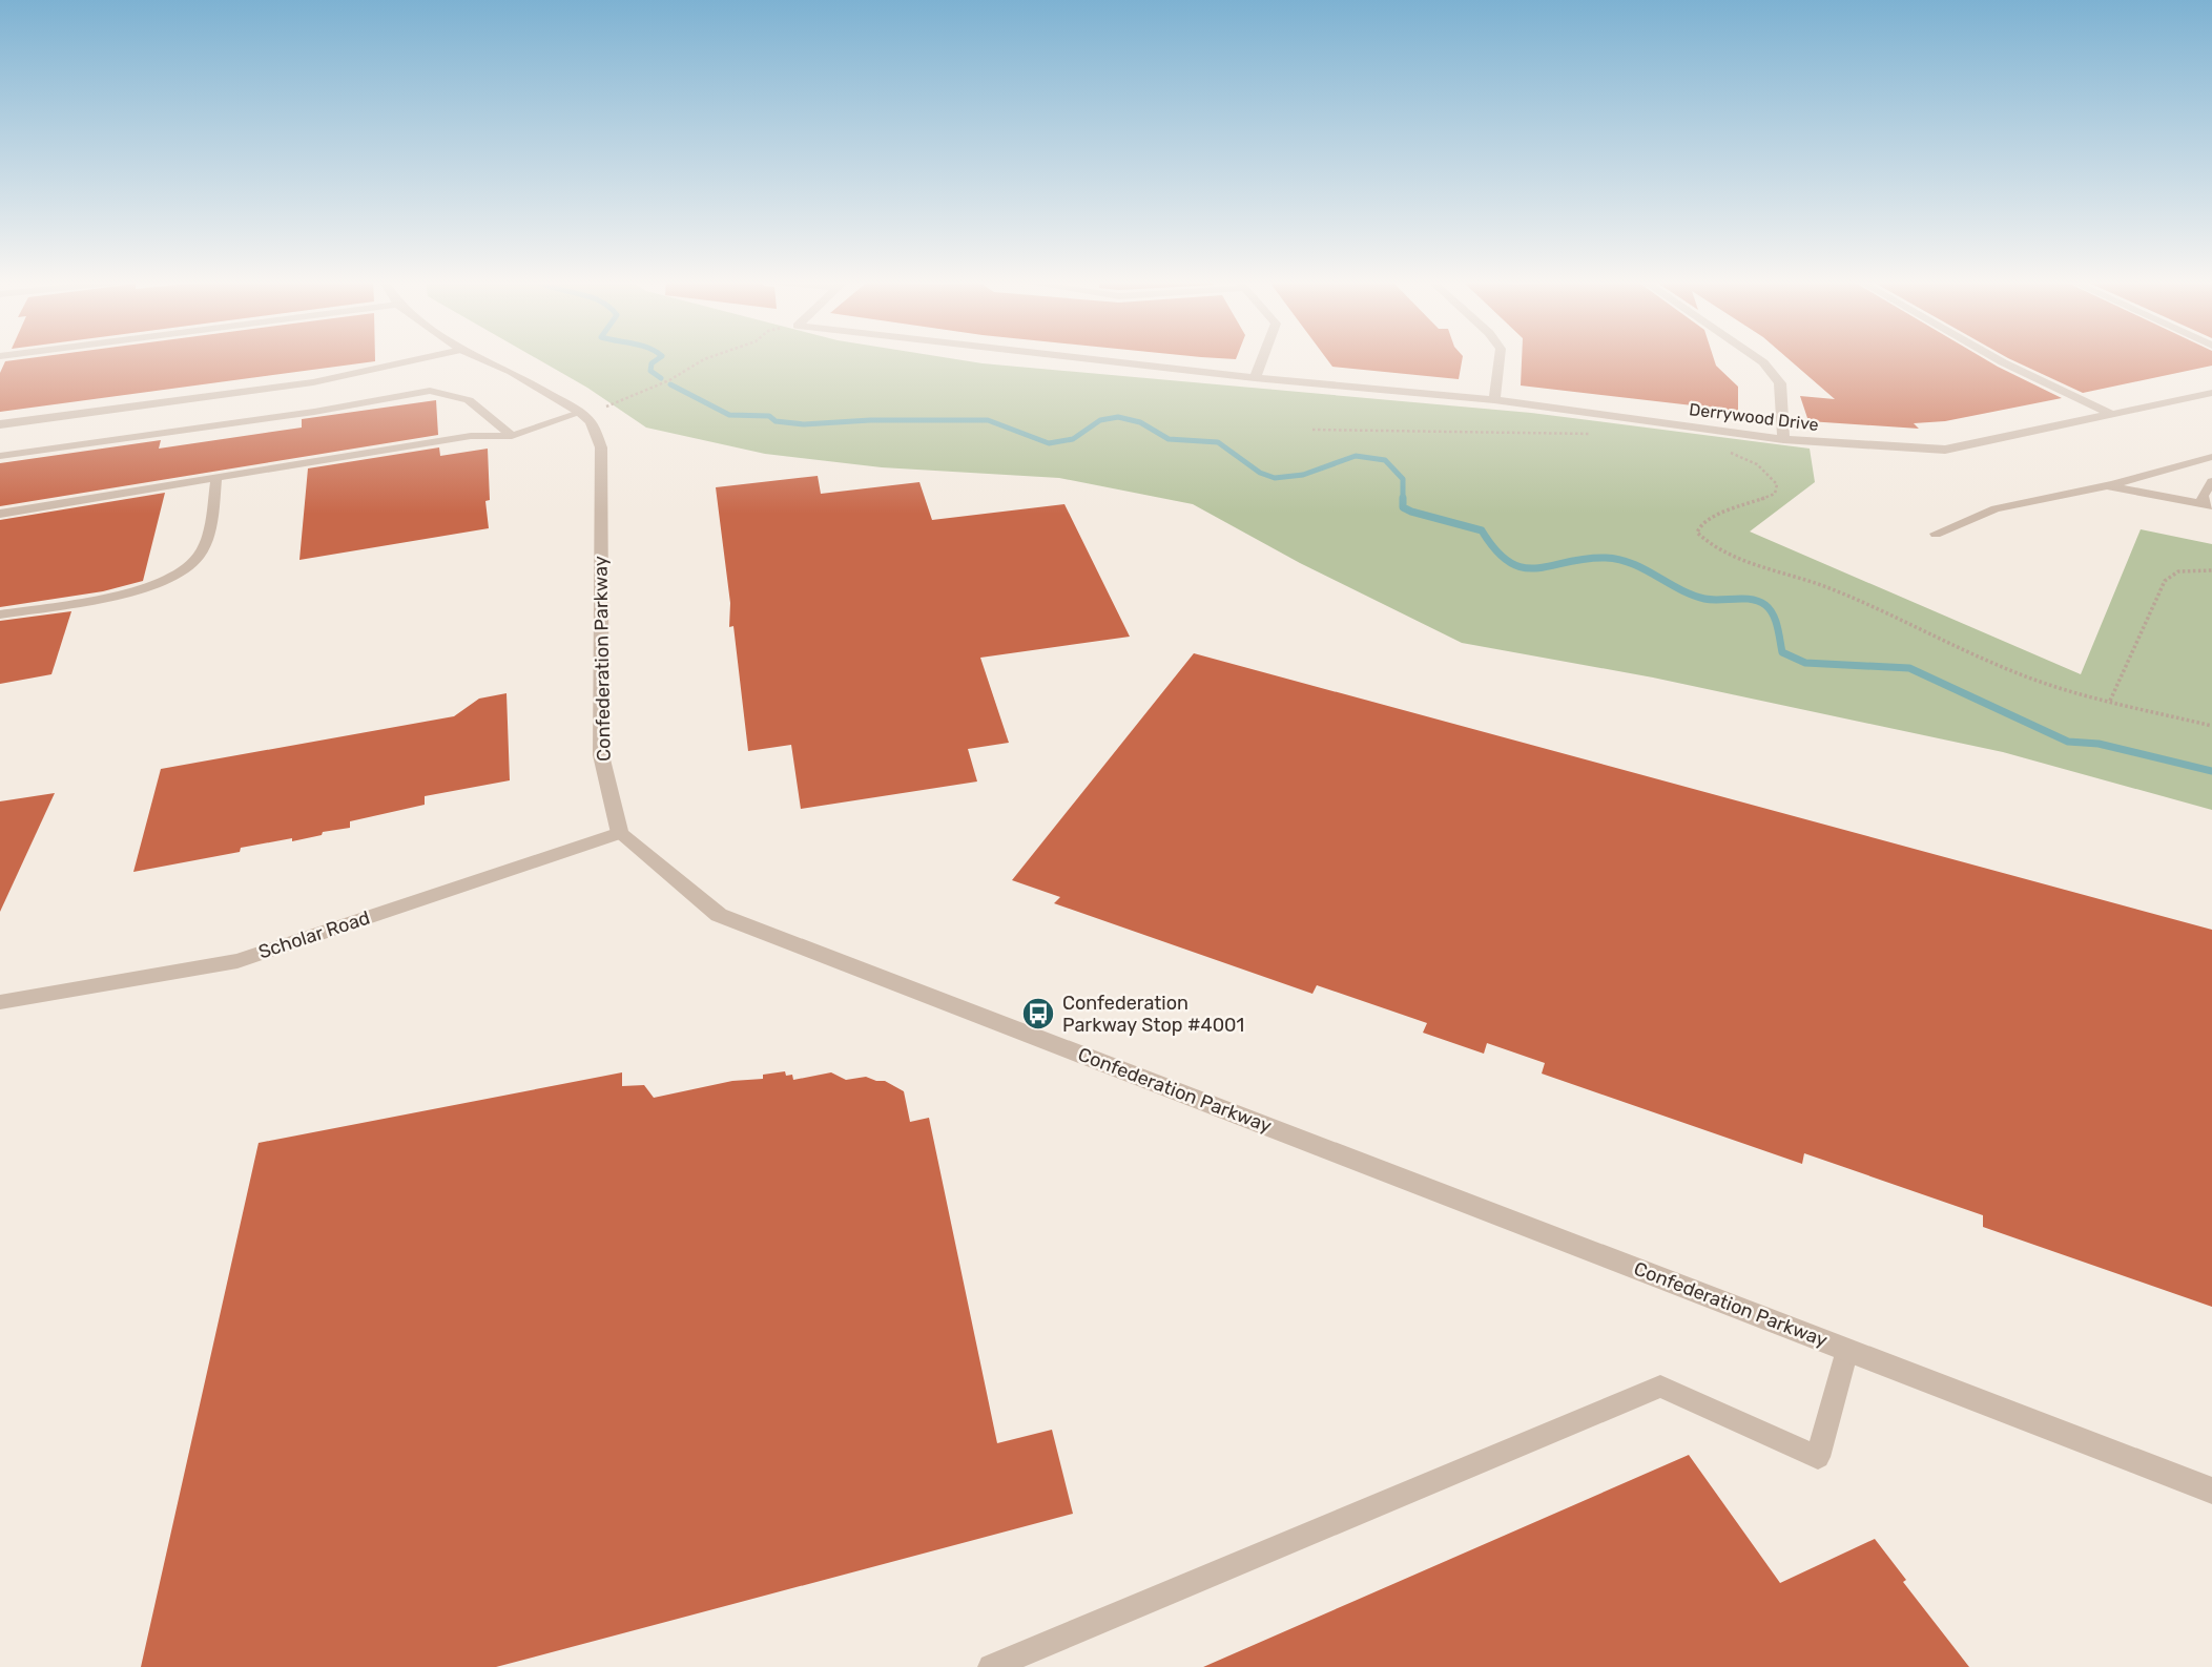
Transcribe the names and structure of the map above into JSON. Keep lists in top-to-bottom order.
{
  "streets": {
    "street": ["Derrywood Drive", "Confederation Parkway", "Scholar Road"]
  },
  "crossings": [
    ["Confederation Parkway", "Scholar Road"]
  ],
  "places": {
    "bus stop": ["Confederation Parkway Stop #4001"]
  }
}
